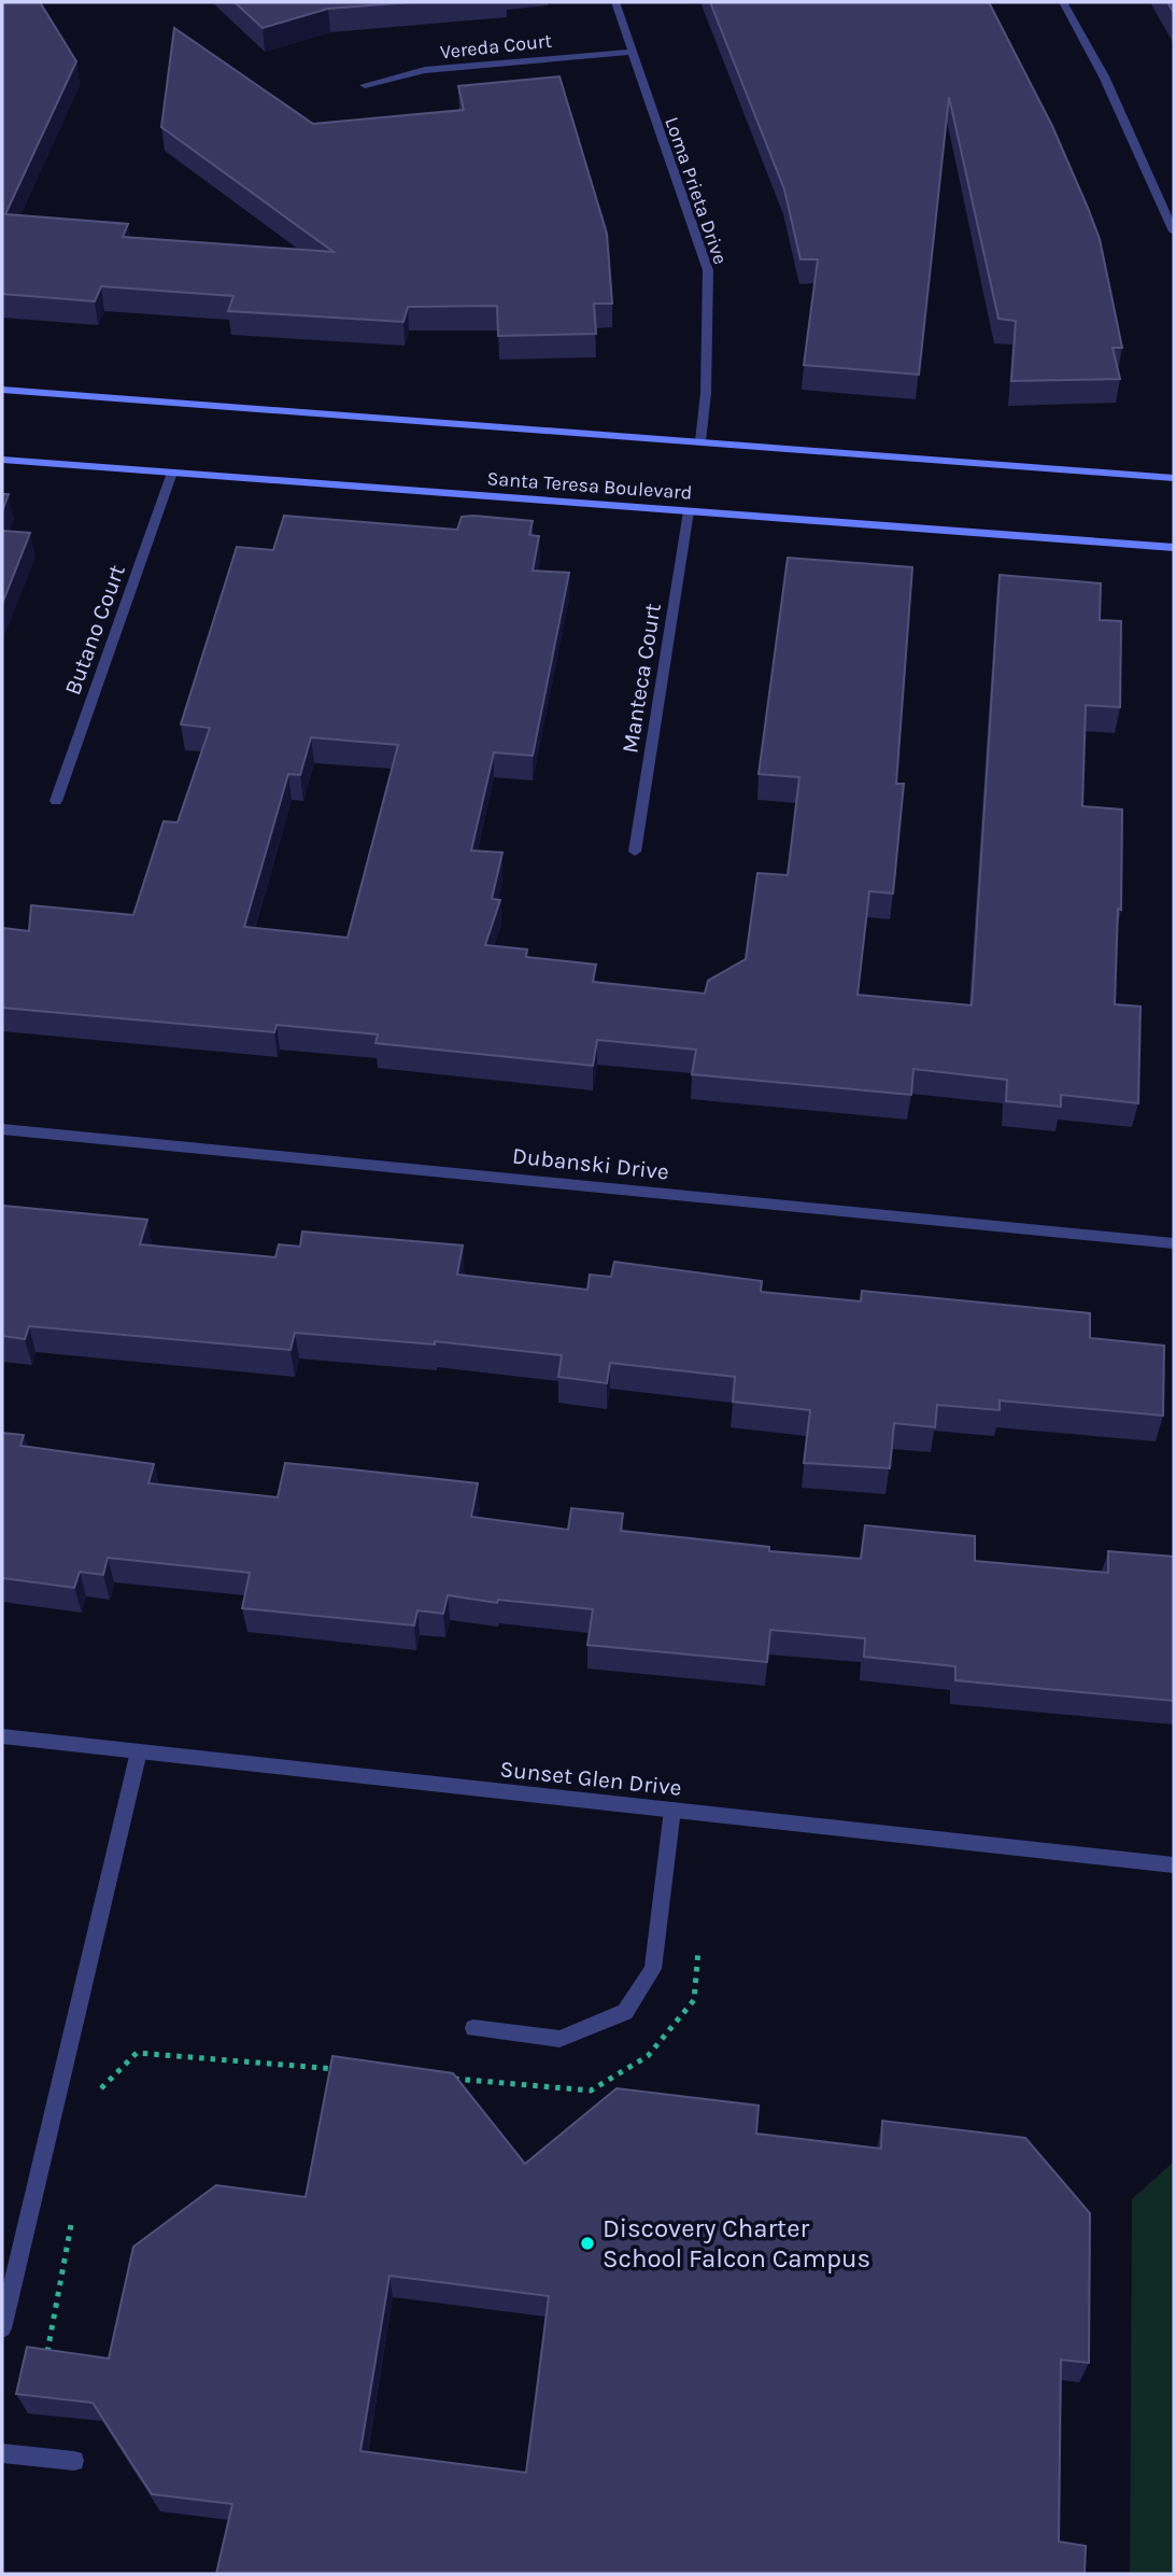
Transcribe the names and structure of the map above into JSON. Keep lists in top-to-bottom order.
{
  "streets": {
    "main road": ["Santa Teresa Boulevard"],
    "street": [
      "Vereda Court",
      "Loma Prieta Drive",
      "Butano Court",
      "Manteca Court",
      "Dubanski Drive",
      "Sunset Glen Drive"
    ]
  },
  "crossings": [
    ["Vereda Court", "Loma Prieta Drive"],
    ["Santa Teresa Boulevard", "Butano Court"],
    ["Santa Teresa Boulevard", "Manteca Court"]
  ],
  "places": ["Discovery Charter School Falcon Campus"]
}
